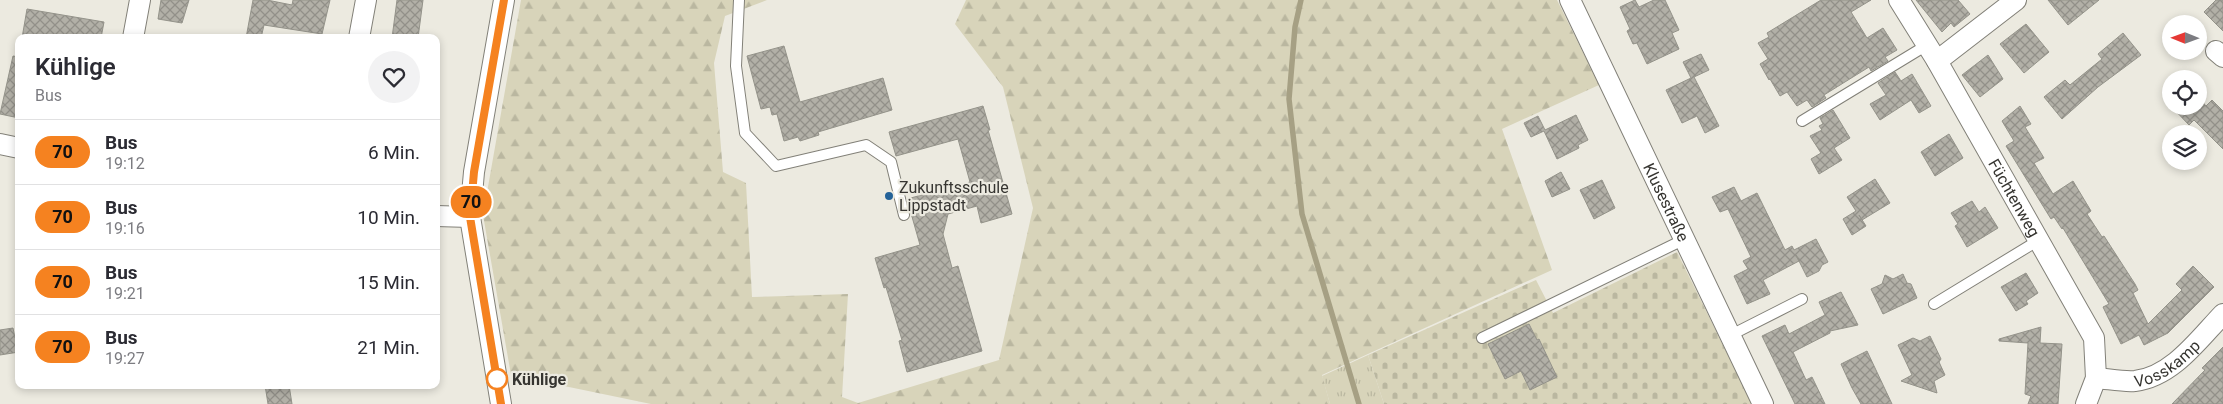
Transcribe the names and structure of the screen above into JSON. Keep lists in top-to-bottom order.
{
  "streets": {
    "street": ["Füchtenweg", "Klusestraße", "Vosskamp"]
  },
  "crossings": [
    ["Füchtenweg", "Vosskamp"]
  ],
  "places": ["Zukunftsschule Lippstadt", "Kühlige"],
  "lines": ["bus line 70"],
  "north": "left",
  "page": {
    "on_map": "70",
    "heading": ["Kühlige", "Bus"],
    "list": [
      {
        "mark": "70",
        "name": "Bus",
        "note": "19:12",
        "value": "6 Min."
      },
      {
        "mark": "70",
        "name": "Bus",
        "note": "19:16",
        "value": "10 Min."
      },
      {
        "mark": "70",
        "name": "Bus",
        "note": "19:21",
        "value": "15 Min."
      },
      {
        "mark": "70",
        "name": "Bus",
        "note": "19:27",
        "value": "21 Min."
      }
    ]
  }
}
